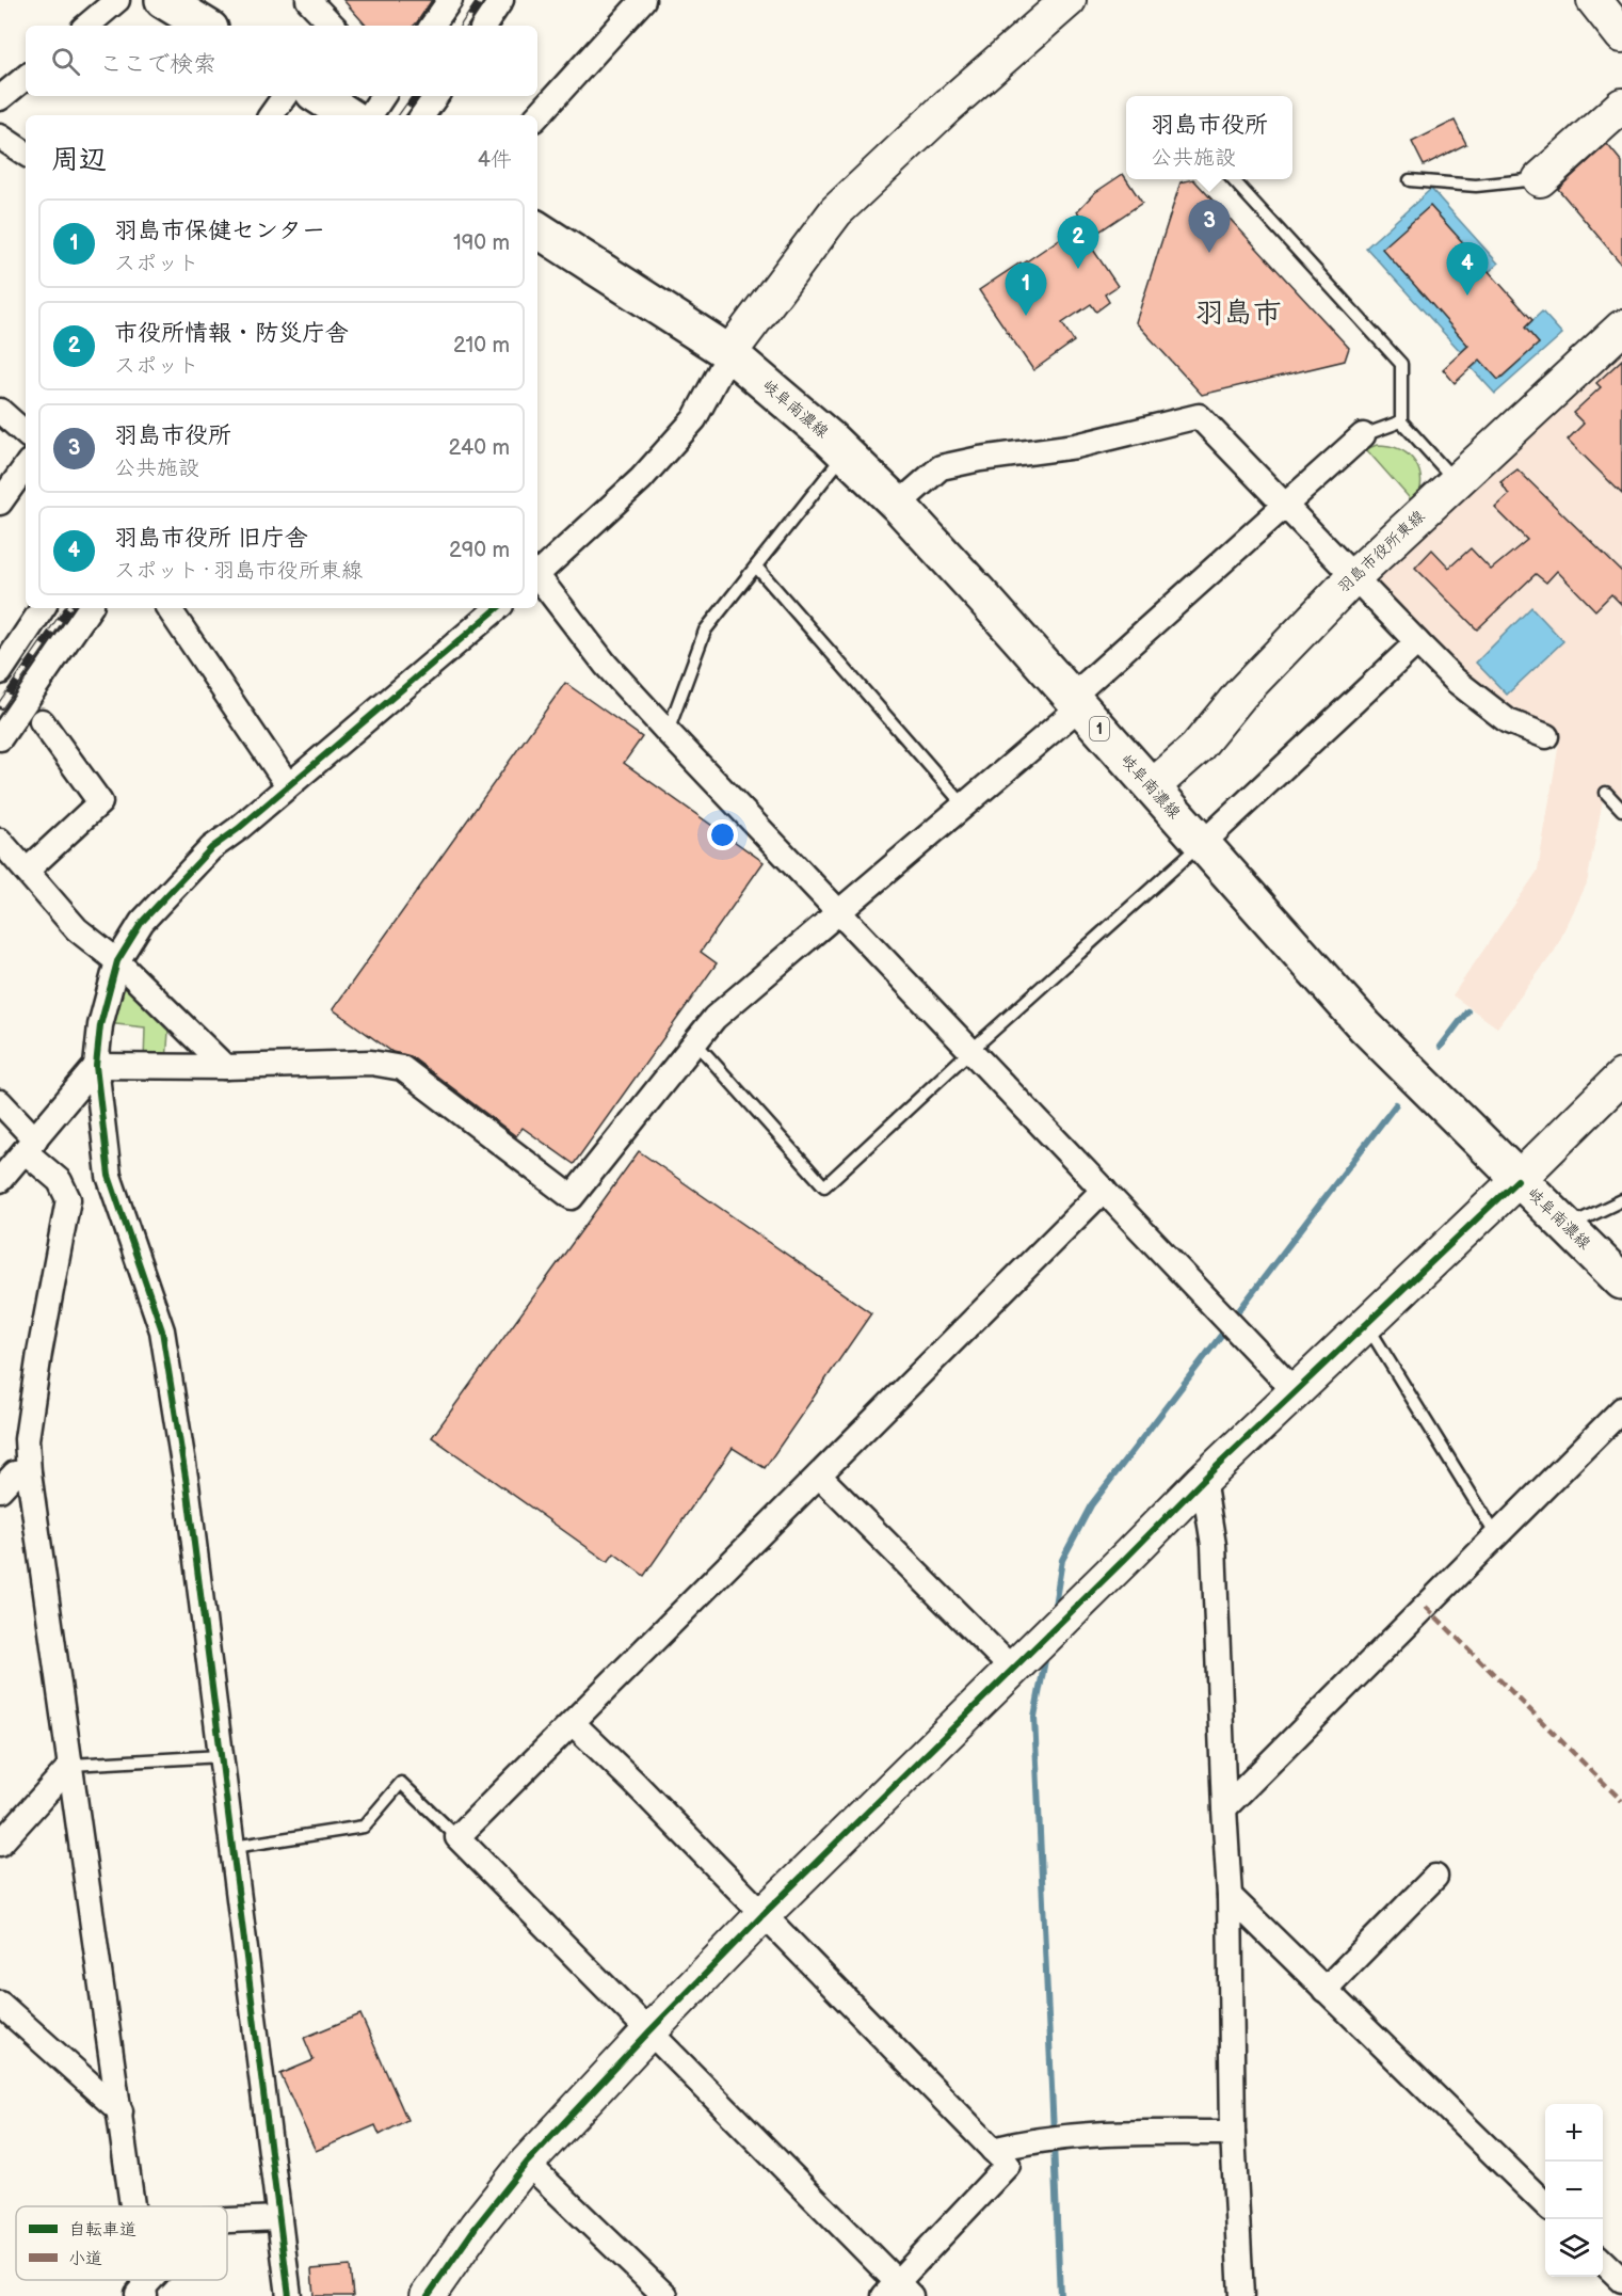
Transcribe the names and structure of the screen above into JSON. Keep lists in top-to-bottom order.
{
  "streets": {
    "main road": ["岐阜南濃線", "1"],
    "street": ["羽島市役所東線"]
  },
  "crossings": [
    ["岐阜南濃線", "羽島市役所東線"]
  ],
  "districts": ["羽島市"],
  "legend": ["自転車道", "小道"],
  "page": {
    "search": "ここで検索",
    "popup": ["羽島市役所", "公共施設"],
    "heading": ["周辺", "4件"],
    "list": [
      {
        "mark": "1",
        "name": "羽島市保健センター",
        "note": "スポット",
        "value": "190 m"
      },
      {
        "mark": "2",
        "name": "市役所情報・防災庁舎",
        "note": "スポット",
        "value": "210 m"
      },
      {
        "mark": "3",
        "name": "羽島市役所",
        "note": "公共施設",
        "value": "240 m"
      },
      {
        "mark": "4",
        "name": "羽島市役所 旧庁舎",
        "note": "スポット · 羽島市役所東線",
        "value": "290 m"
      }
    ],
    "pins": [
      "3",
      "2",
      "4",
      "1"
    ],
    "map_buttons": ["+", "−"]
  }
}
